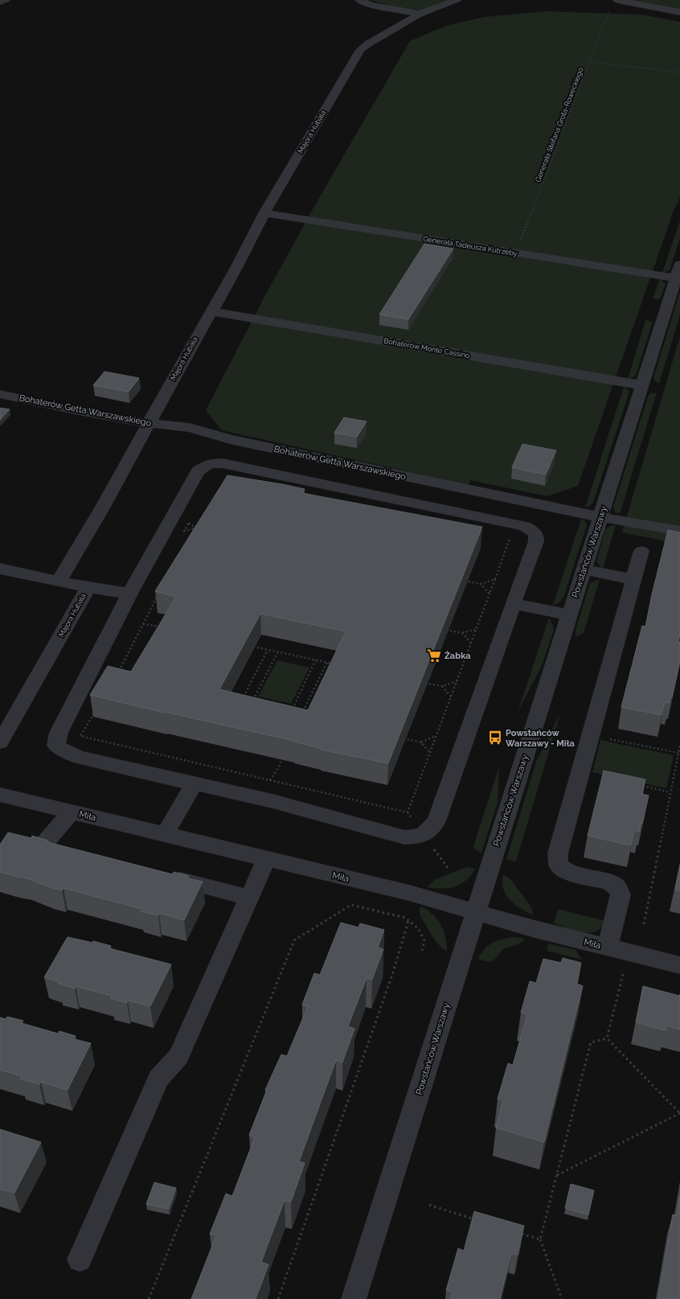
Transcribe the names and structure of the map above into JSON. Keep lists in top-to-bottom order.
{
  "streets": {
    "street": [
      "Majora Hubala",
      "Generała Tadeusza Kutrzeby",
      "Bohaterów Monte Cassino",
      "Bohaterów Getta Warszawskiego",
      "Powstańców Warszawy",
      "Miła"
    ],
    "path": ["Generała Stefana Grota-Roweckiego"]
  },
  "crossings": [
    ["Generała Stefana Grota-Roweckiego", "Generała Tadeusza Kutrzeby"],
    ["Majora Hubala", "Generała Tadeusza Kutrzeby"],
    ["Majora Hubala", "Bohaterów Monte Cassino"],
    ["Majora Hubala", "Bohaterów Getta Warszawskiego"],
    ["Generała Tadeusza Kutrzeby", "Powstańców Warszawy"],
    ["Bohaterów Monte Cassino", "Powstańców Warszawy"],
    ["Bohaterów Getta Warszawskiego", "Powstańców Warszawy"],
    ["Powstańców Warszawy", "Miła"]
  ],
  "places": {
    "supermarket": ["Żabka"],
    "bus stop": ["Powstańców Warszawy - Miła"]
  }
}
